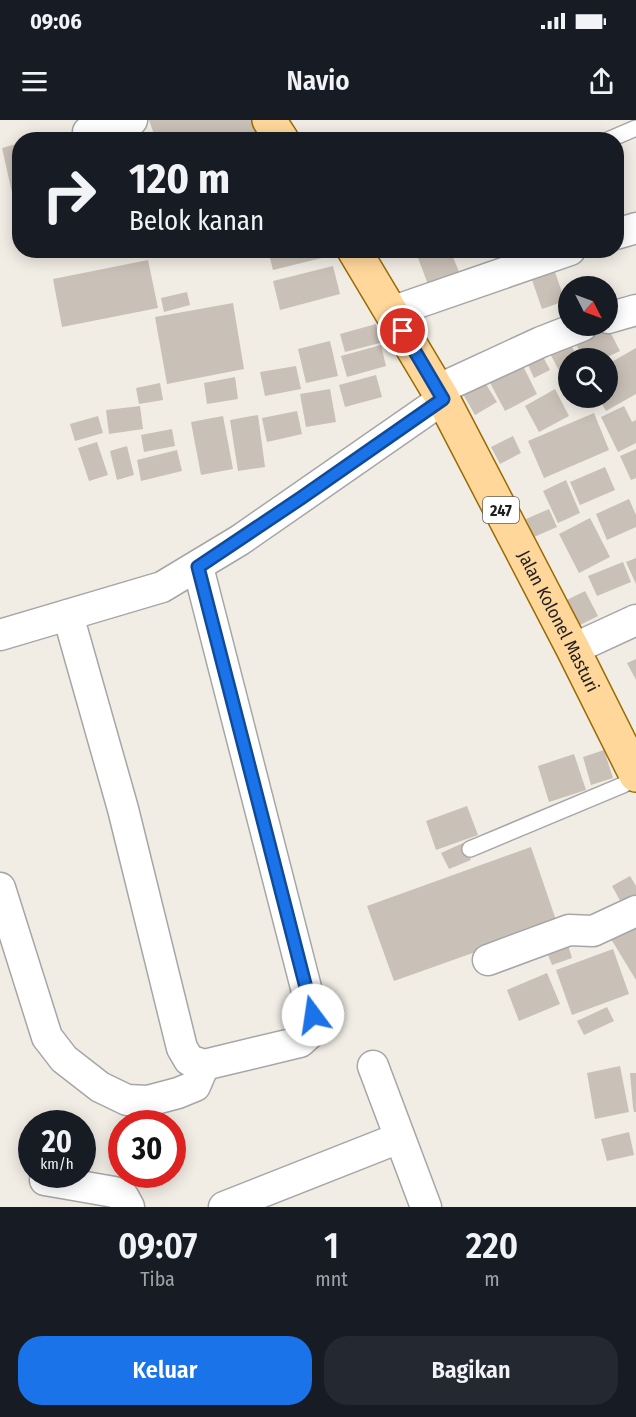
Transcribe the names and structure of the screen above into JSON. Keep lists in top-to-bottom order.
{
  "streets": {
    "main road": ["247", "Jalan Kolonel Masturi"]
  },
  "north": "bottom right",
  "page": {
    "status": "09:06",
    "header": "Navio",
    "turn": ["120 m", "Belok kanan"],
    "speed": "20 km/h",
    "limit": "30",
    "eta": [
      "09:07",
      "Tiba",
      "1",
      "mnt",
      "220",
      "m"
    ],
    "buttons": ["Keluar", "Bagikan"]
  }
}
